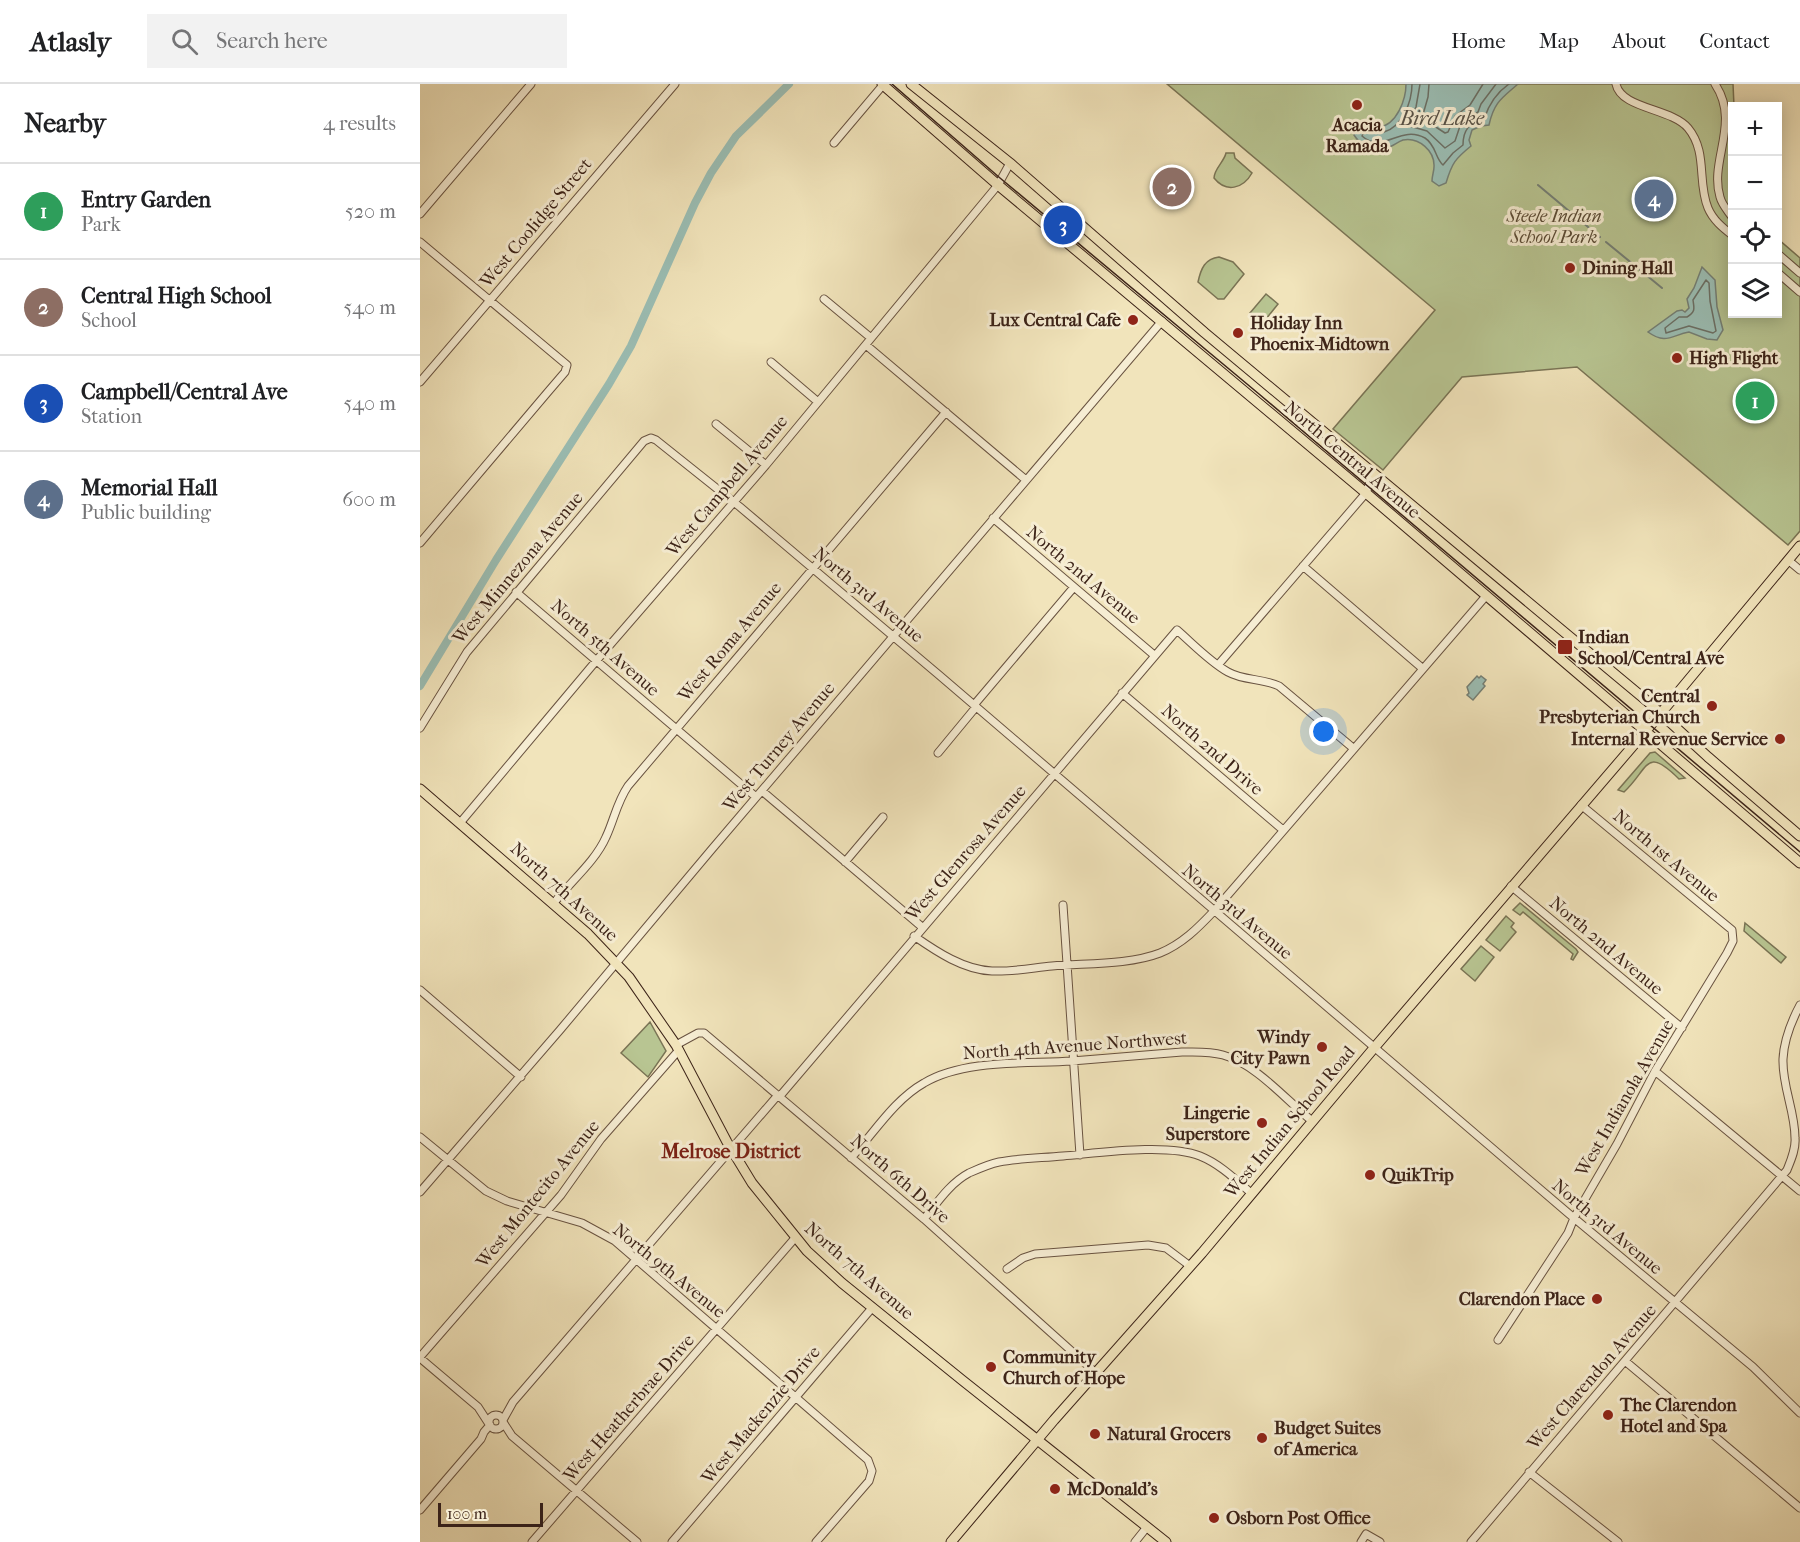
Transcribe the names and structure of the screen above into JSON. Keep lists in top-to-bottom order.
{
  "streets": {
    "main road": ["North Central Avenue", "North 7th Avenue", "West Indian School Road"],
    "street": [
      "West Coolidge Street",
      "West Campbell Avenue",
      "West Minnezona Avenue",
      "North 2nd Avenue",
      "North 3rd Avenue",
      "West Roma Avenue",
      "North 5th Avenue",
      "West Turney Avenue",
      "North 2nd Drive",
      "West Glenrosa Avenue",
      "North 1st Avenue",
      "North 4th Avenue Northwest",
      "West Indianola Avenue",
      "North 6th Drive",
      "West Montecito Avenue",
      "North 9th Avenue",
      "West Clarendon Avenue",
      "West Heatherbrae Drive",
      "West Mackenzie Drive"
    ]
  },
  "crossings": [
    ["North Central Avenue", "West Campbell Avenue"],
    ["North Central Avenue", "West Turney Avenue"],
    ["North Central Avenue", "West Indian School Road"],
    ["West Campbell Avenue", "North 3rd Avenue"],
    ["West Campbell Avenue", "North 5th Avenue"],
    ["West Campbell Avenue", "North 7th Avenue"],
    ["West Minnezona Avenue", "North 3rd Avenue"],
    ["West Minnezona Avenue", "North 5th Avenue"],
    ["North 2nd Avenue", "West Turney Avenue"],
    ["North 2nd Avenue", "West Glenrosa Avenue"],
    ["North 2nd Avenue", "West Indianola Avenue"],
    ["North 2nd Avenue", "West Indian School Road"],
    ["North 3rd Avenue", "West Roma Avenue"],
    ["North 3rd Avenue", "West Turney Avenue"],
    ["North 3rd Avenue", "West Glenrosa Avenue"],
    ["North 3rd Avenue", "West Indianola Avenue"],
    ["North 3rd Avenue", "West Indian School Road"],
    ["North 3rd Avenue", "West Clarendon Avenue"],
    ["West Roma Avenue", "North 5th Avenue"],
    ["West Roma Avenue", "North 7th Avenue"],
    ["North 5th Avenue", "West Turney Avenue"],
    ["West Turney Avenue", "North 7th Avenue"],
    ["West Turney Avenue", "North 9th Avenue"],
    ["North 2nd Drive", "West Glenrosa Avenue"],
    ["West Glenrosa Avenue", "North 7th Avenue"],
    ["West Glenrosa Avenue", "North 6th Drive"],
    ["West Glenrosa Avenue", "North 9th Avenue"],
    ["North 1st Avenue", "West Indianola Avenue"],
    ["North 1st Avenue", "West Indian School Road"],
    ["North 7th Avenue", "West Indian School Road"],
    ["North 7th Avenue", "North 6th Drive"],
    ["North 7th Avenue", "West Montecito Avenue"],
    ["North 7th Avenue", "West Heatherbrae Drive"],
    ["North 7th Avenue", "West Mackenzie Drive"],
    ["North 4th Avenue Northwest", "West Indian School Road"],
    ["North 4th Avenue Northwest", "North 6th Drive"],
    ["West Indian School Road", "North 6th Drive"],
    ["North 6th Drive", "West Montecito Avenue"],
    ["West Montecito Avenue", "North 9th Avenue"],
    ["North 9th Avenue", "West Heatherbrae Drive"],
    ["North 9th Avenue", "West Mackenzie Drive"]
  ],
  "districts": ["Melrose District"],
  "water": ["Bird Lake"],
  "parks": ["Steele Indian School Park"],
  "places": {
    "other": [
      "Acacia Ramada",
      "Dining Hall",
      "Lux Central Cafe",
      "Holiday Inn Phoenix-Midtown",
      "High Flight",
      "Central Presbyterian Church",
      "Internal Revenue Service",
      "Windy City Pawn",
      "Lingerie Superstore",
      "QuikTrip",
      "Clarendon Place",
      "Community Church of Hope",
      "The Clarendon Hotel and Spa",
      "Natural Grocers",
      "Budget Suites of America",
      "McDonald's",
      "Osborn Post Office"
    ],
    "transit": ["Indian School/Central Ave"]
  },
  "scale_bar": "100 m",
  "page": {
    "header": "Atlasly",
    "search": "Search here",
    "nav": [
      "Home",
      "Map",
      "About",
      "Contact"
    ],
    "heading": ["Nearby", "4 results"],
    "map_buttons": ["+", "−"],
    "list": [
      {
        "mark": "1",
        "name": "Entry Garden",
        "note": "Park",
        "value": "520 m"
      },
      {
        "mark": "2",
        "name": "Central High School",
        "note": "School",
        "value": "540 m"
      },
      {
        "mark": "3",
        "name": "Campbell/Central Ave",
        "note": "Station",
        "value": "540 m"
      },
      {
        "mark": "4",
        "name": "Memorial Hall",
        "note": "Public building",
        "value": "600 m"
      }
    ],
    "pins": [
      "2",
      "4",
      "3",
      "1"
    ],
    "scale": "100 m"
  }
}
